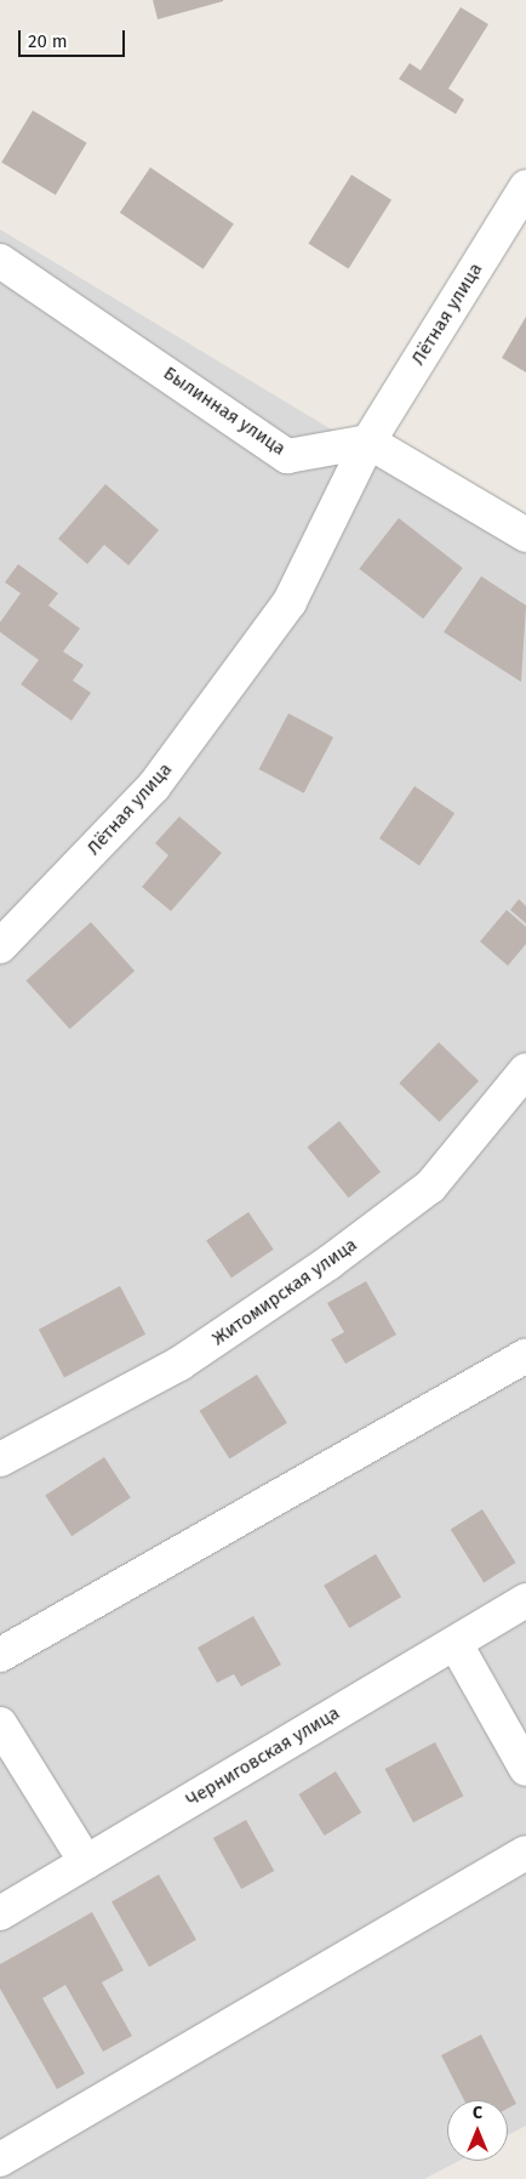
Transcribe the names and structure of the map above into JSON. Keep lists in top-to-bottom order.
{
  "streets": {
    "street": [
      "Лётная улица",
      "Былинная улица",
      "Житомирская улица",
      "Черниговская улица"
    ]
  },
  "crossings": [
    ["Лётная улица", "Былинная улица"]
  ],
  "scale_bar": "20 m",
  "north": "top"
}
